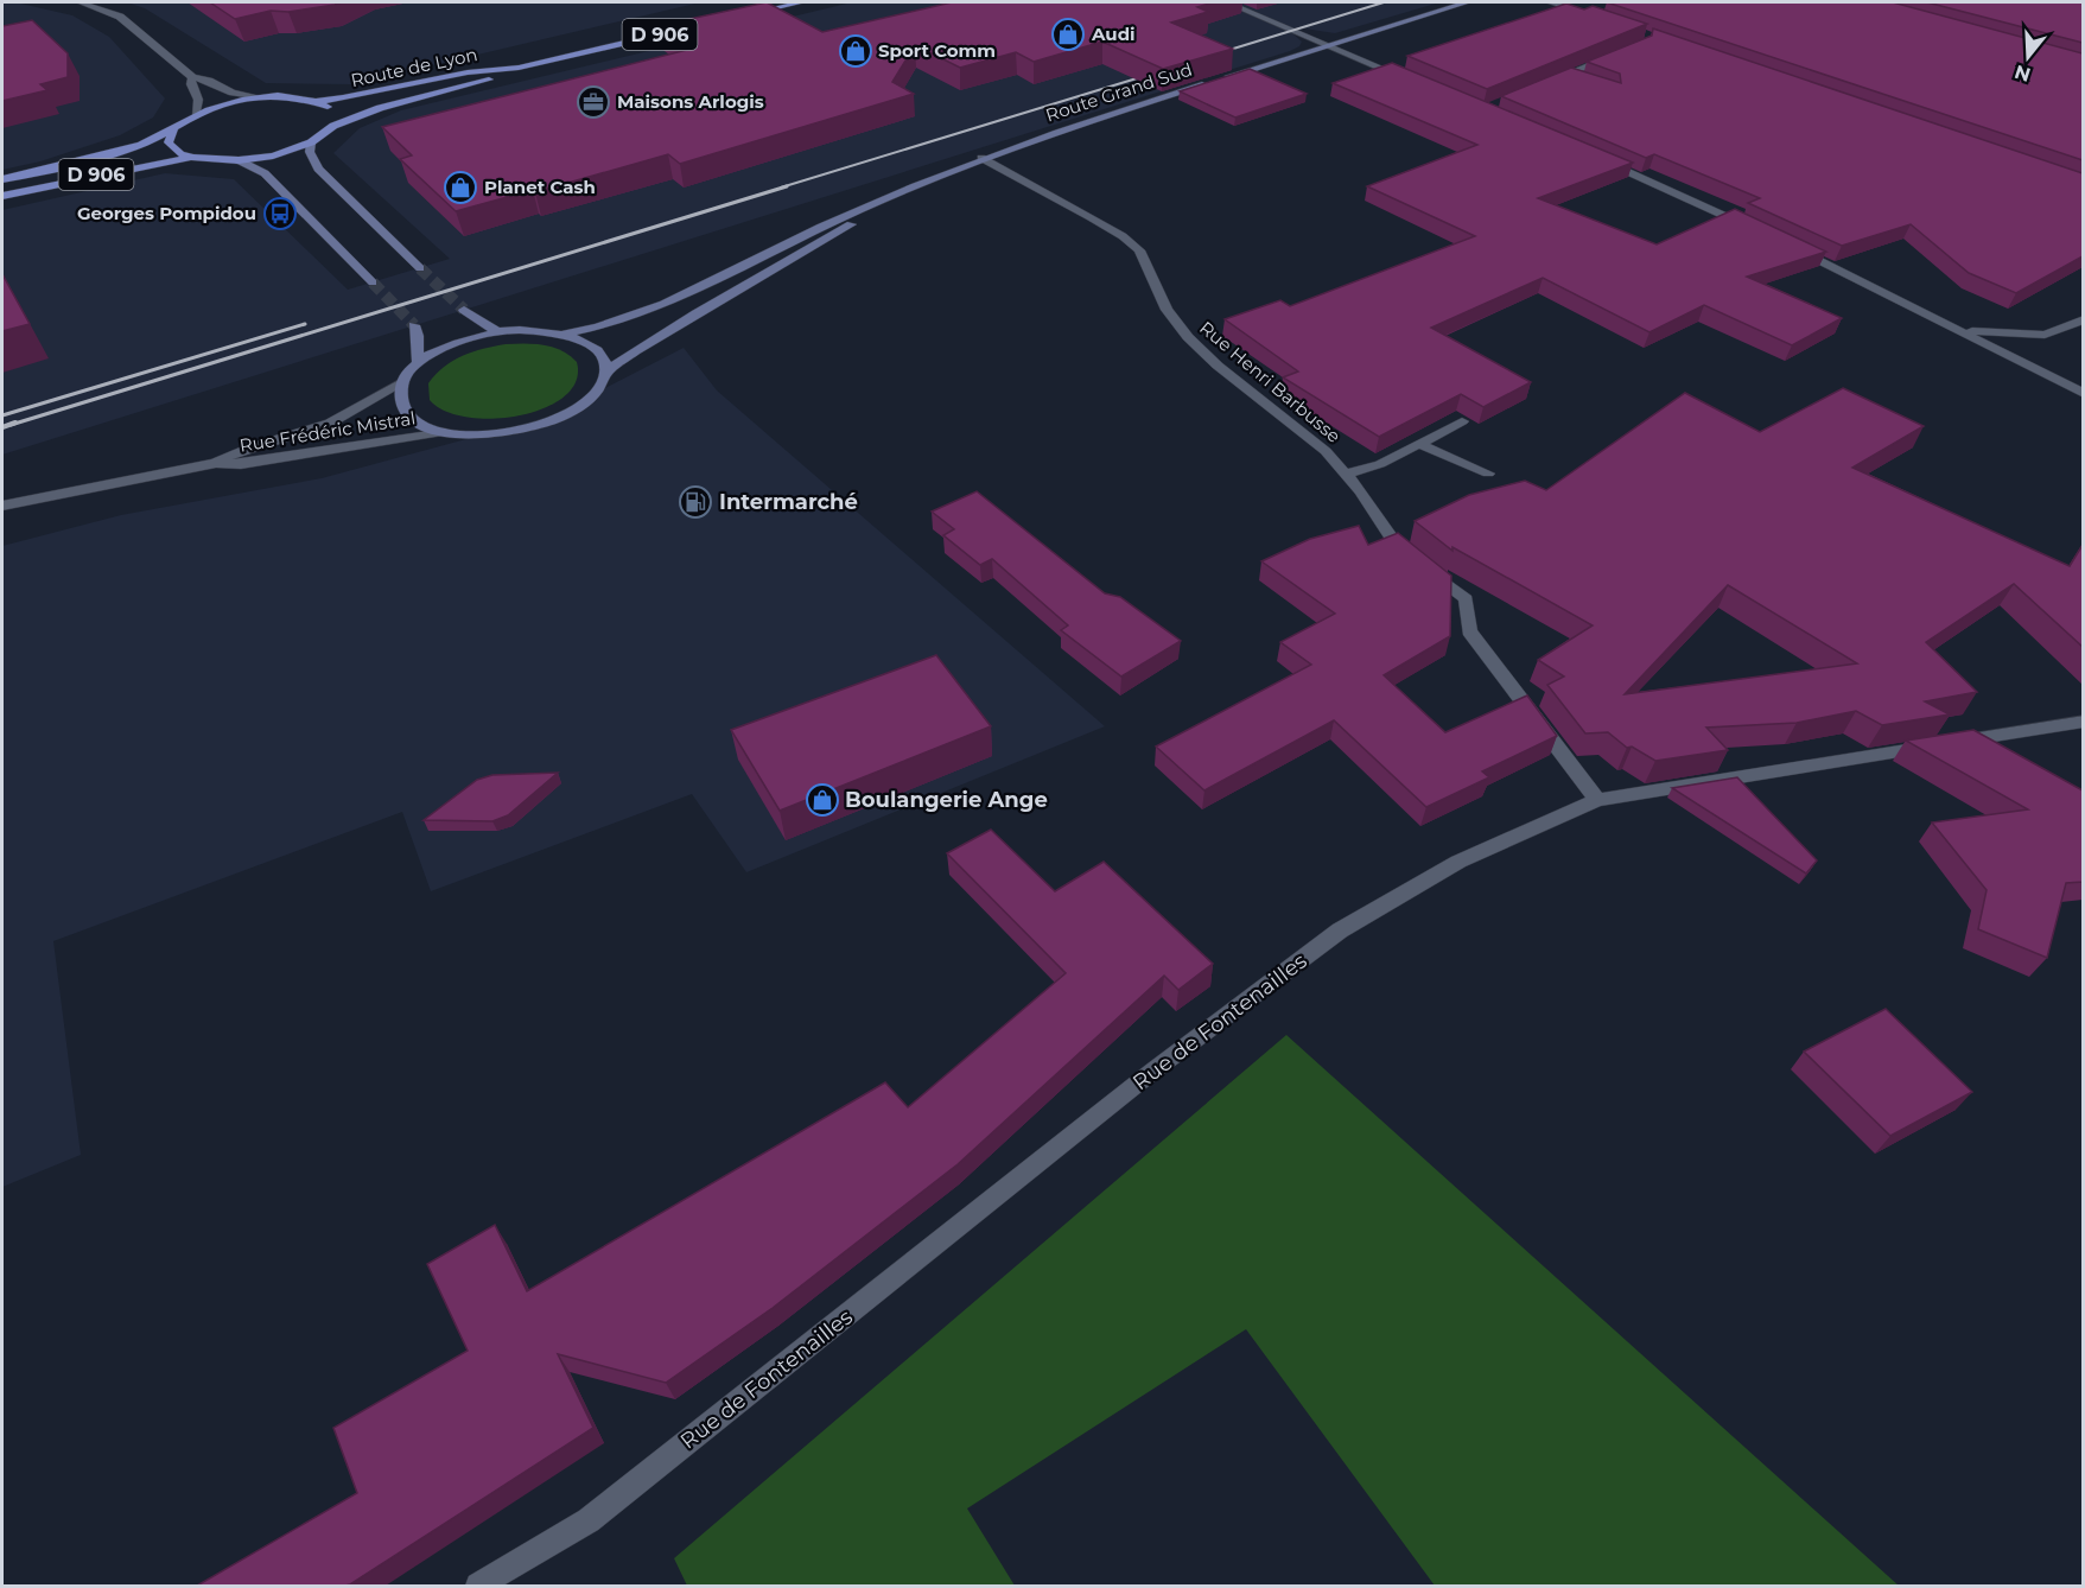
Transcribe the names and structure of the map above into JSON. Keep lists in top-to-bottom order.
{
  "streets": {
    "main road": ["D 906", "Route de Lyon", "Route Grand Sud"],
    "street": ["Rue Henri Barbusse", "Rue Frédéric Mistral", "Rue de Fontenailles"]
  },
  "crossings": [
    ["D 906", "Route de Lyon"],
    ["Route Grand Sud", "Rue Henri Barbusse"],
    ["Rue Henri Barbusse", "Rue de Fontenailles"]
  ],
  "places": {
    "shop": [
      "Audi",
      "Sport Comm",
      "Planet Cash",
      "Boulangerie Ange"
    ],
    "office": ["Maisons Arlogis"],
    "bus stop": ["Georges Pompidou"],
    "fuel station": ["Intermarché"]
  },
  "north": "bottom"
}
